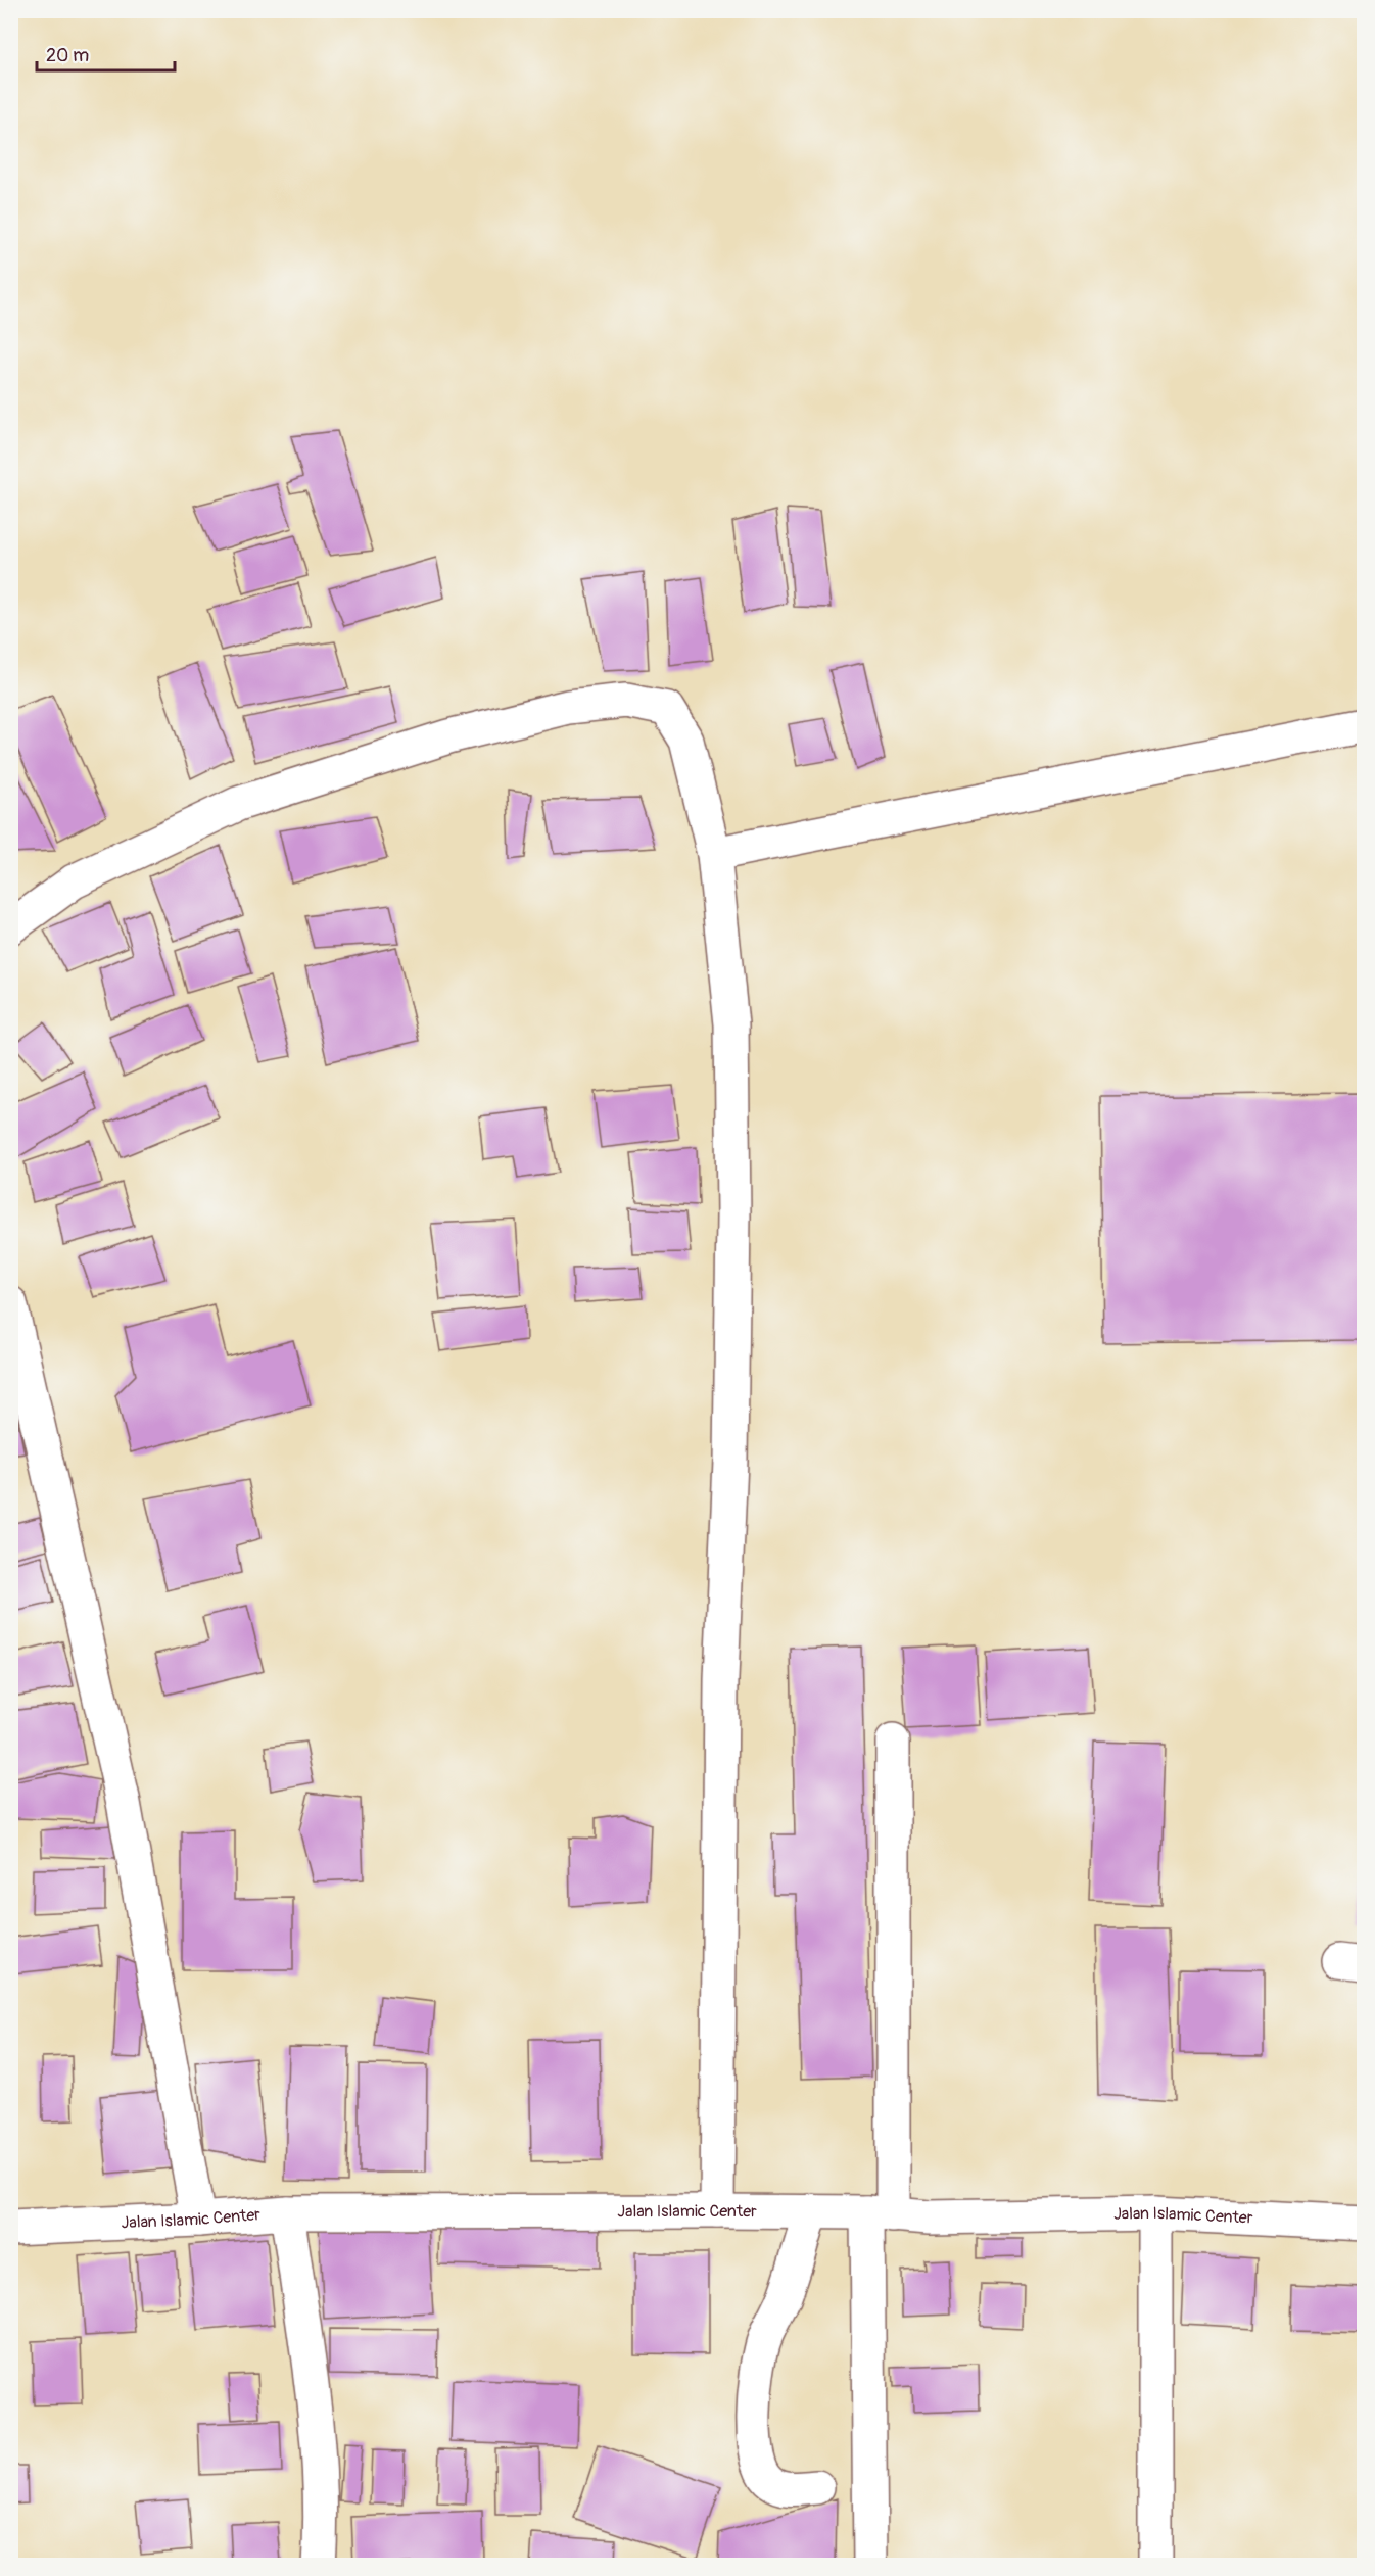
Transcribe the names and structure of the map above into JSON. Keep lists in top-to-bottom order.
{
  "streets": {
    "street": ["Jalan Islamic Center"]
  },
  "scale_bar": "20 m"
}
